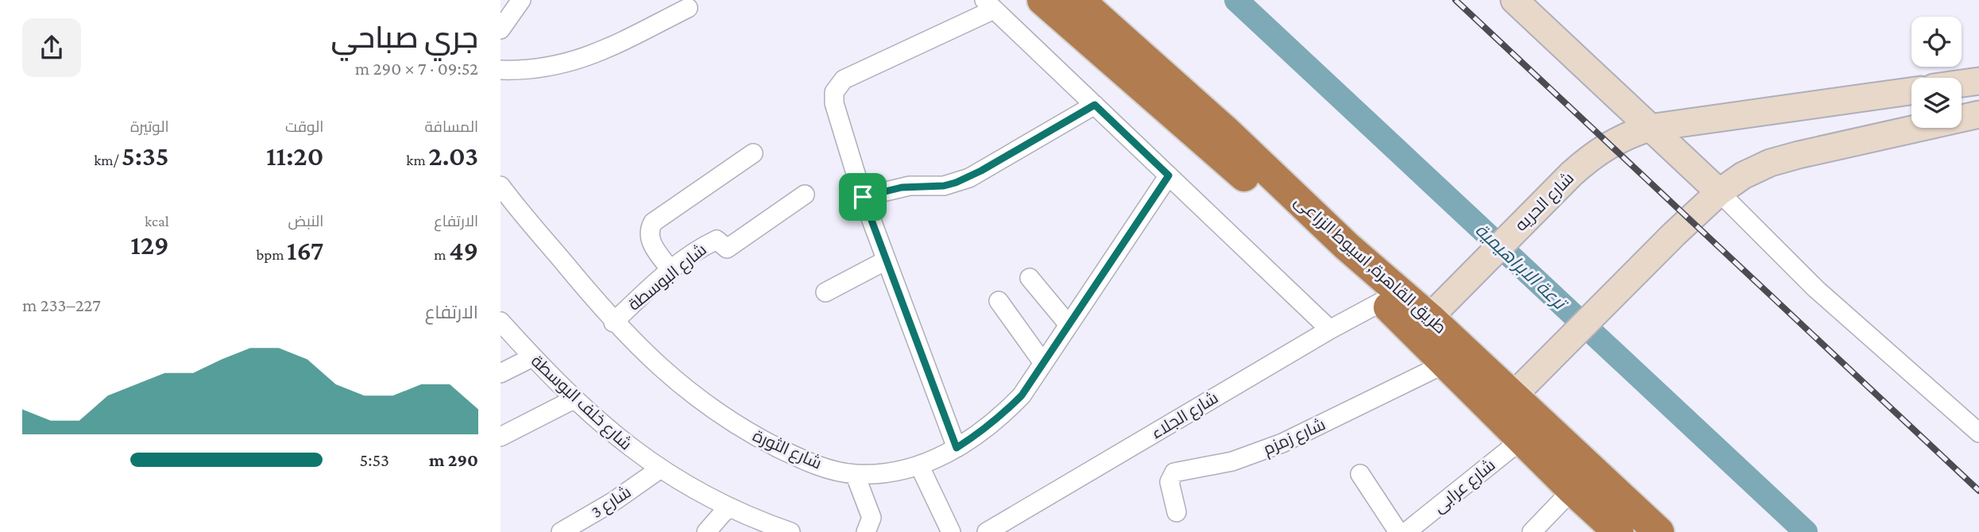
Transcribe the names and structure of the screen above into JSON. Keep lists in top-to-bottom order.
{
  "streets": {
    "highway": ["طريق القاهرة, اسيوط الزراعى"],
    "main road": ["شارع الحريه"],
    "street": [
      "شارع البوسطة",
      "شارع خلف البوسطة",
      "شارع الجلاء",
      "شارع زمزم",
      "شارع الثورة",
      "شارع عرابى",
      "شارع 3"
    ]
  },
  "crossings": [
    ["شارع الحريه", "طريق القاهرة, اسيوط الزراعى"],
    ["طريق القاهرة, اسيوط الزراعى", "شارع الجلاء"],
    ["طريق القاهرة, اسيوط الزراعى", "شارع زمزم"],
    ["طريق القاهرة, اسيوط الزراعى", "شارع عرابى"],
    ["شارع البوسطة", "شارع الثورة"],
    ["شارع خلف البوسطة", "شارع 3"]
  ],
  "water": ["ترعة الابراهيمية"],
  "page": {
    "heading": ["جري صباحي", "09:52 · 7 × 290 m"],
    "stats": [
      ["المسافة", "2.03 km"],
      ["الوقت", "11:20"],
      ["الوتيرة", "5:35 /km"],
      ["الارتفاع", "49 m"],
      ["النبض", "167 bpm"],
      ["kcal", "129"]
    ],
    "chart": ["الارتفاع", "227–233 m"],
    "list": [
      {
        "name": "290 m",
        "note": "5:53"
      }
    ]
  }
}
